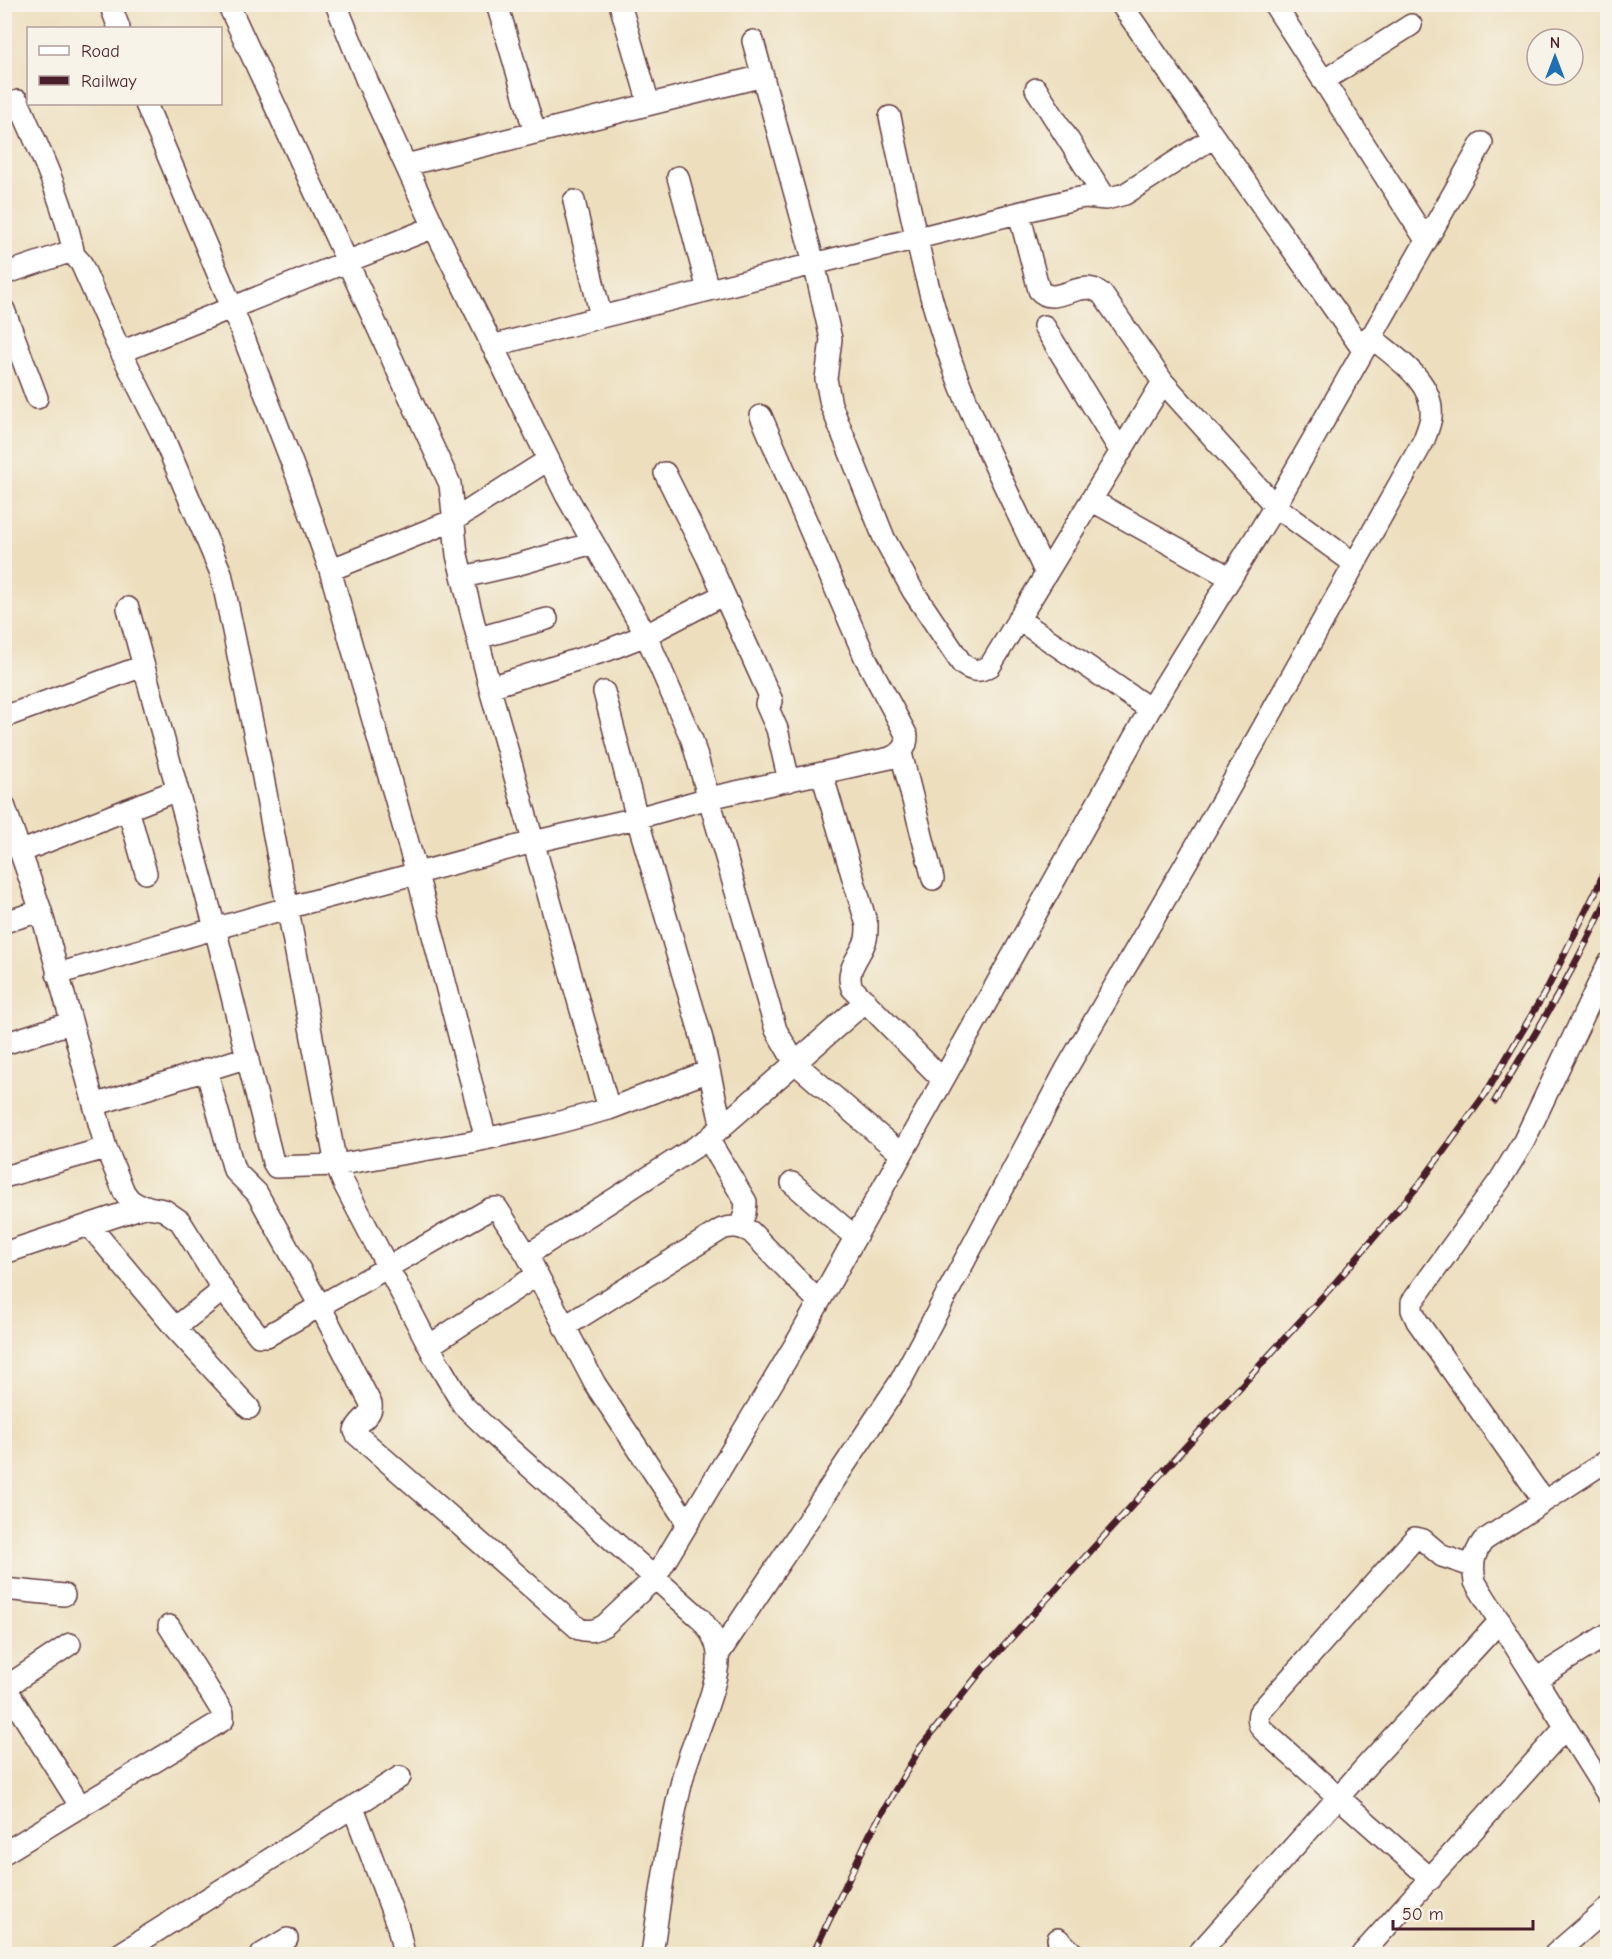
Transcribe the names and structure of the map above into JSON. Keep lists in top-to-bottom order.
{
  "legend": ["Road", "Railway"],
  "scale_bar": "50 m",
  "north": "top"
}
